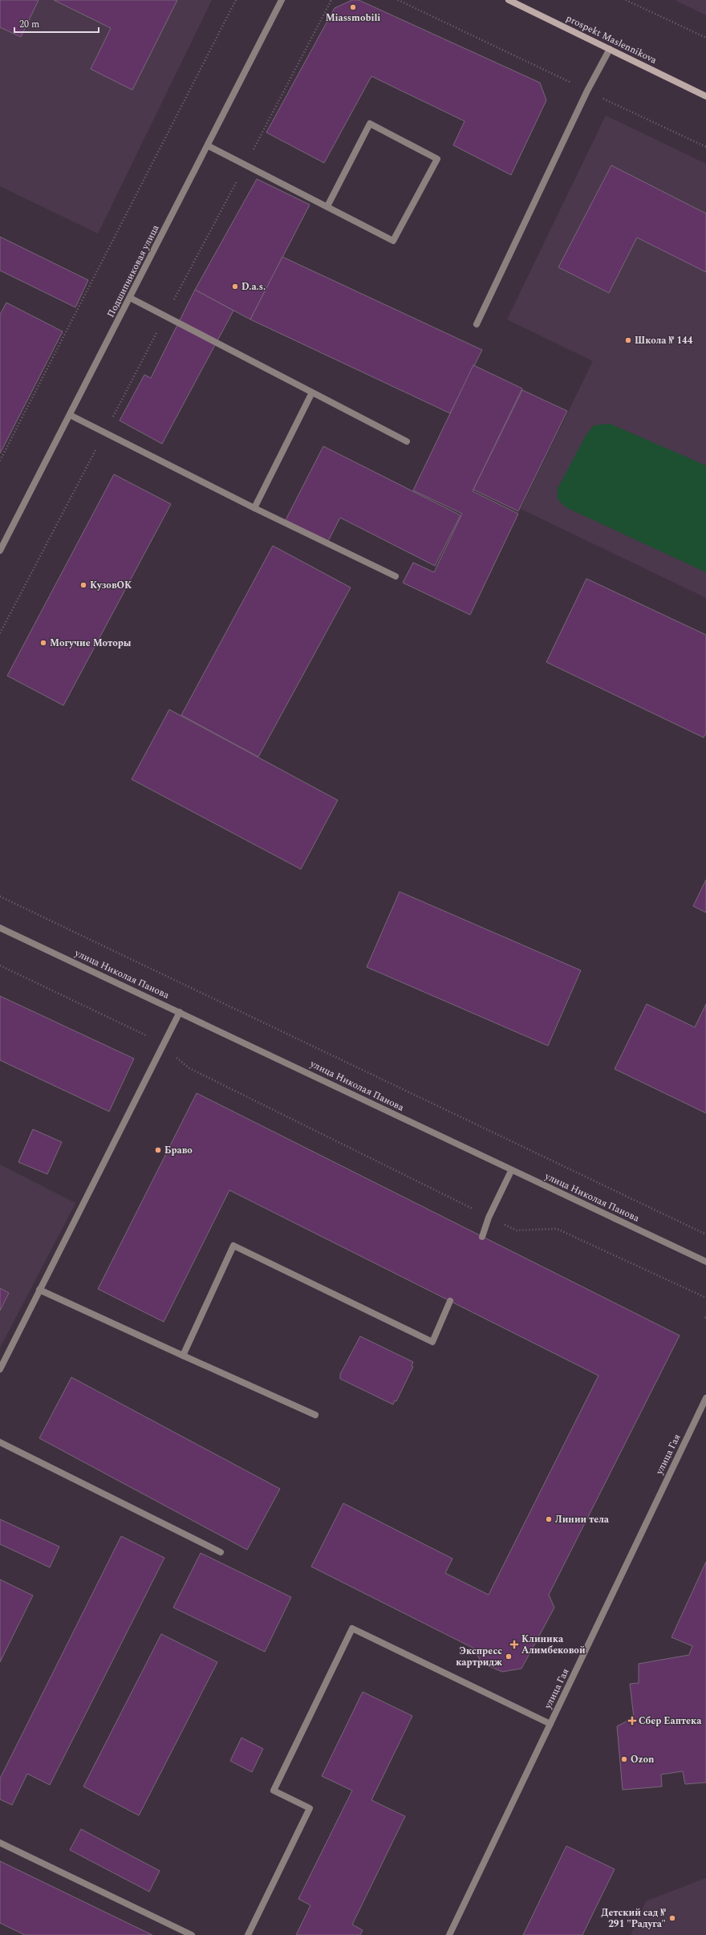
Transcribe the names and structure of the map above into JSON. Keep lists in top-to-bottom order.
{
  "streets": {
    "main road": ["prospekt Maslennikova"],
    "street": ["Подшипниковая улица", "улица Николая Панова", "улица Гая"]
  },
  "places": {
    "other": [
      "Miassmobili",
      "D.a.s.",
      "Школа № 144",
      "КузовОК",
      "Могучие Моторы",
      "Браво",
      "Линии тела",
      "Экспресс картридж",
      "Ozon",
      "Детский сад № 291 \"Радуга\""
    ],
    "health": ["Клиника Алимбековой", "Сбер Еаптека"]
  },
  "scale_bar": "20 m"
}
